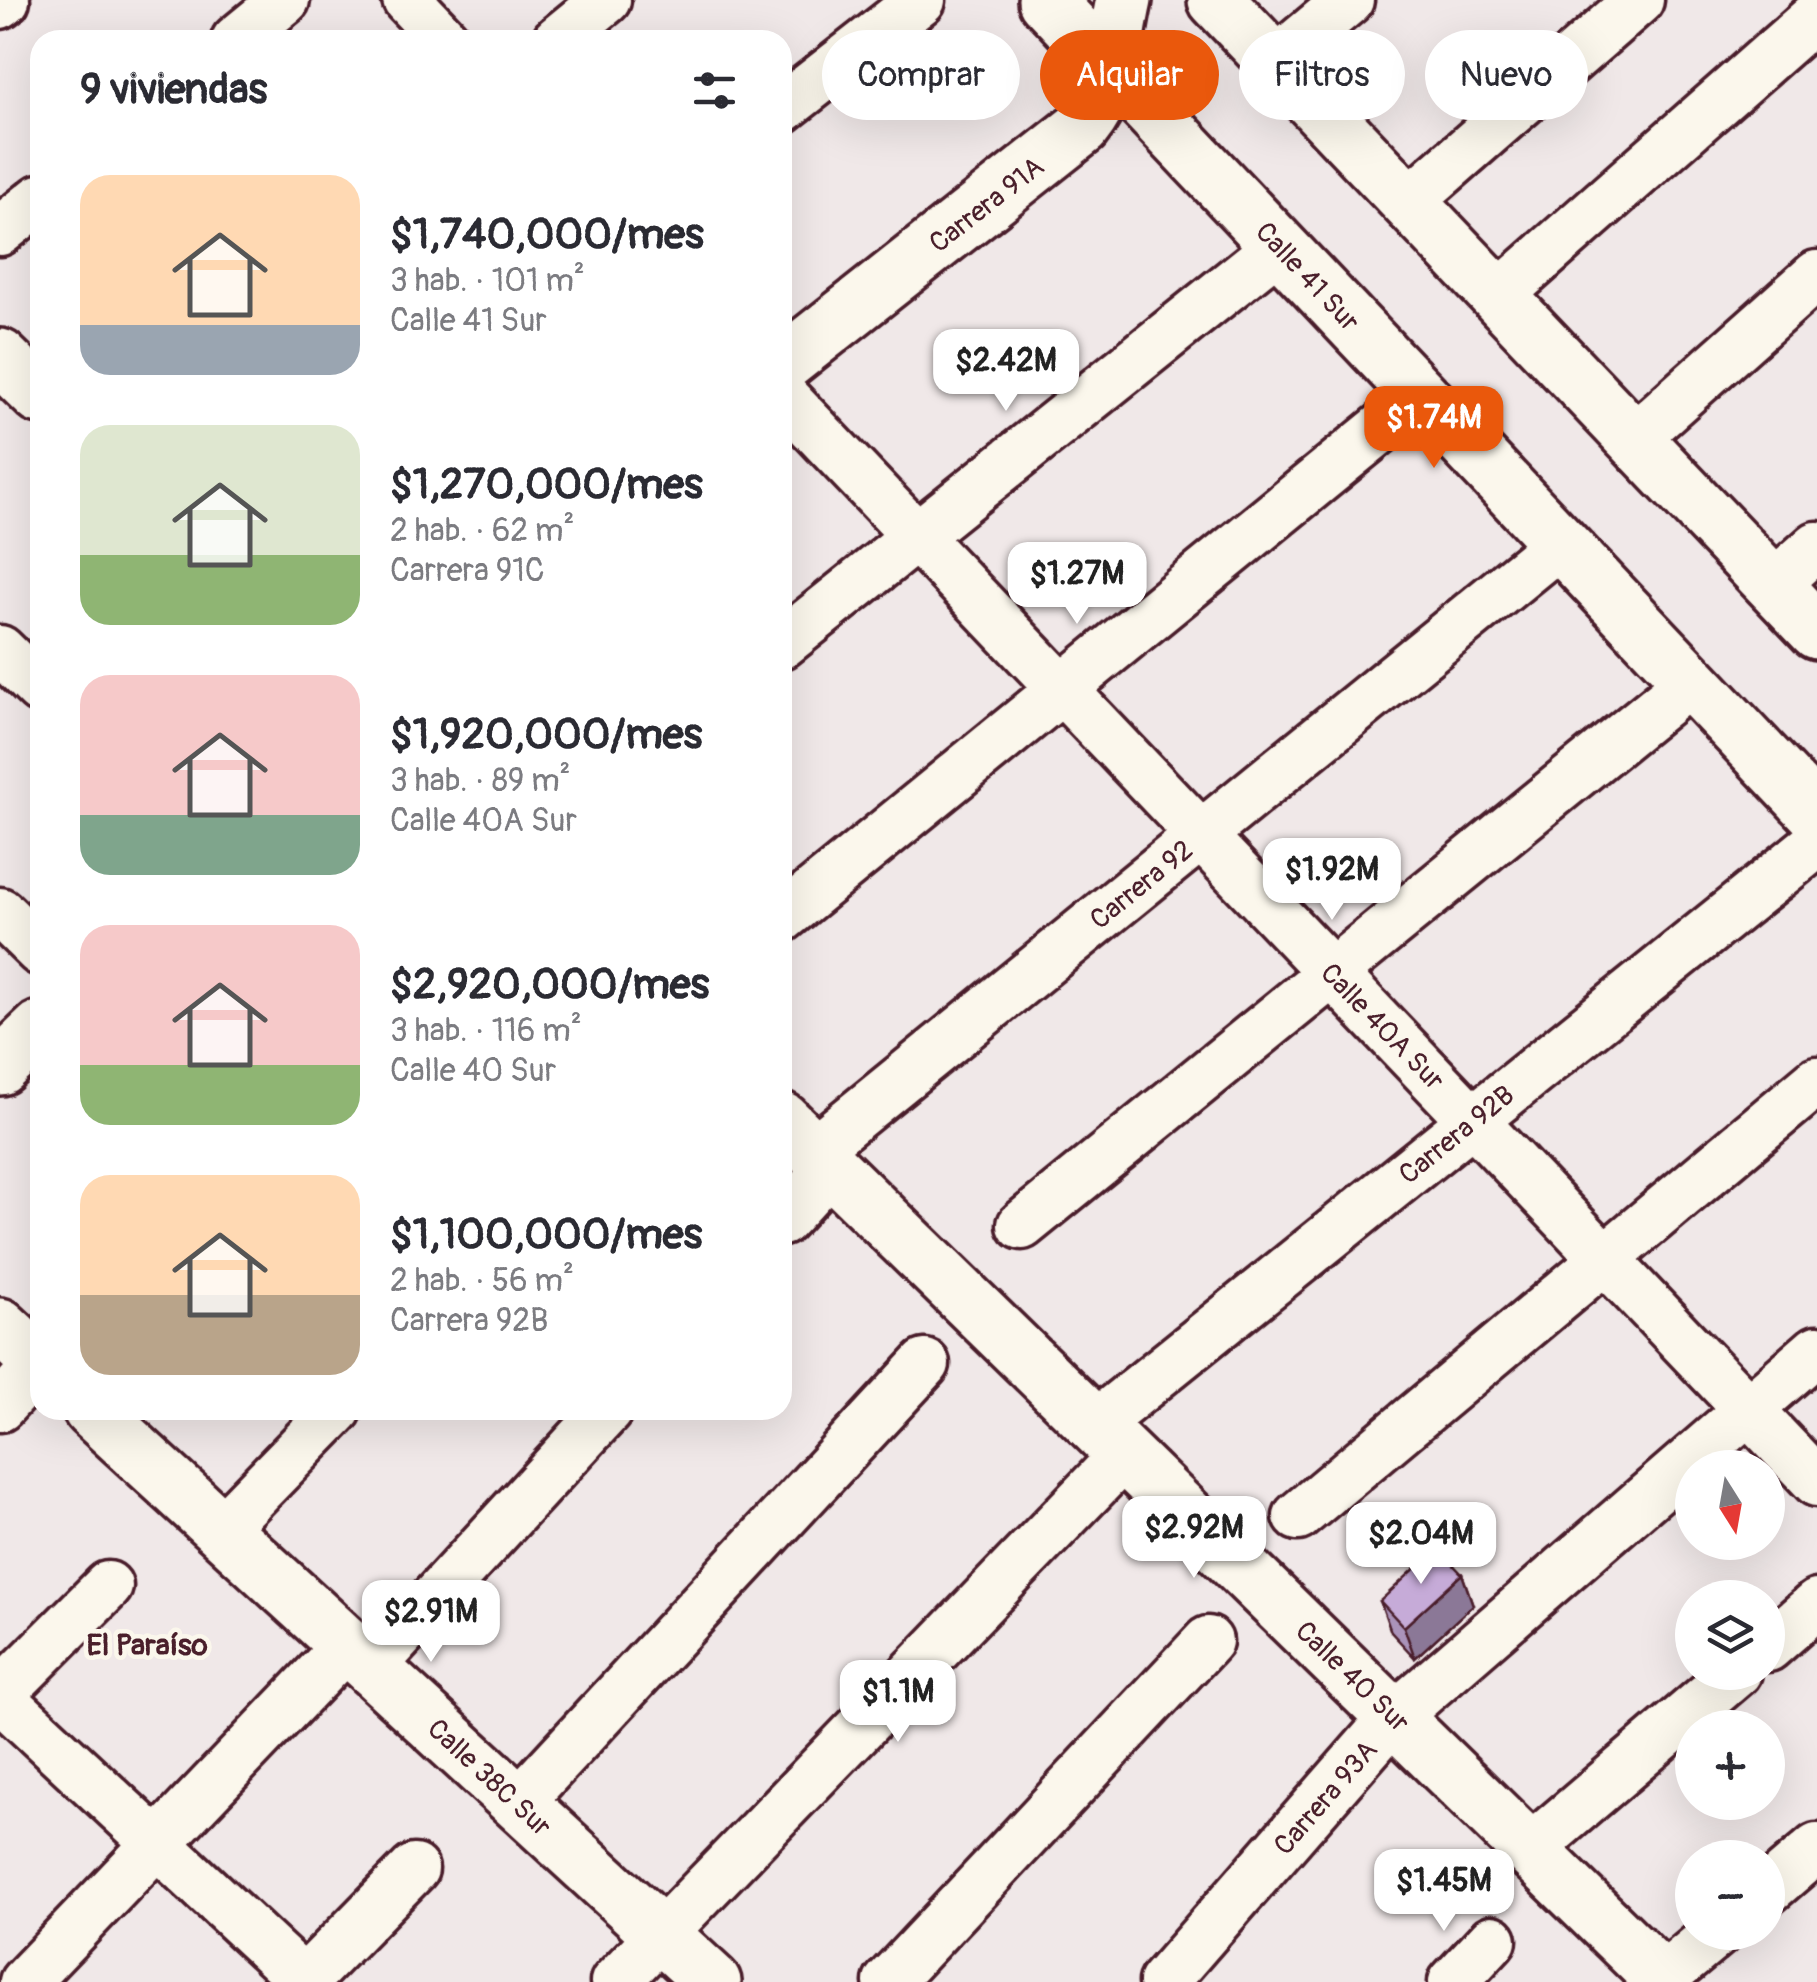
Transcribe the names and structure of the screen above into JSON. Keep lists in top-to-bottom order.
{
  "streets": {
    "street": [
      "Carrera 91A",
      "Calle 41 Sur",
      "Carrera 92",
      "Calle 40A Sur",
      "Carrera 92B",
      "Calle 40 Sur",
      "Calle 38C Sur",
      "Carrera 93A"
    ]
  },
  "crossings": [
    ["Calle 41 Sur", "Carrera 92"],
    ["Carrera 92", "Calle 40A Sur"],
    ["Carrera 92", "Calle 40 Sur"],
    ["Calle 40A Sur", "Carrera 92B"],
    ["Calle 40A Sur", "Carrera 93A"],
    ["Carrera 92B", "Calle 40 Sur"],
    ["Carrera 92B", "Calle 38C Sur"],
    ["Calle 40 Sur", "Carrera 93A"]
  ],
  "districts": ["El Paraíso"],
  "north": "bottom",
  "page": {
    "chip": [
      "Comprar",
      "Alquilar",
      "Filtros",
      "Nuevo"
    ],
    "heading": "9 viviendas",
    "list": [
      {
        "name": "$1,740,000/mes",
        "note": "3 hab. · 101 m² · Calle 41 Sur"
      },
      {
        "name": "$1,270,000/mes",
        "note": "2 hab. · 62 m² · Carrera 91C"
      },
      {
        "name": "$1,920,000/mes",
        "note": "3 hab. · 89 m² · Calle 40A Sur"
      },
      {
        "name": "$2,920,000/mes",
        "note": "3 hab. · 116 m² · Calle 40 Sur"
      },
      {
        "name": "$1,100,000/mes",
        "note": "2 hab. · 56 m² · Carrera 92B"
      }
    ],
    "price": [
      "$2.42M",
      "$1.74M",
      "$1.27M",
      "$1.92M",
      "$2.92M",
      "$2.04M",
      "$2.91M",
      "$1.1M",
      "$1.45M"
    ],
    "map_buttons": ["+", "−"]
  }
}
